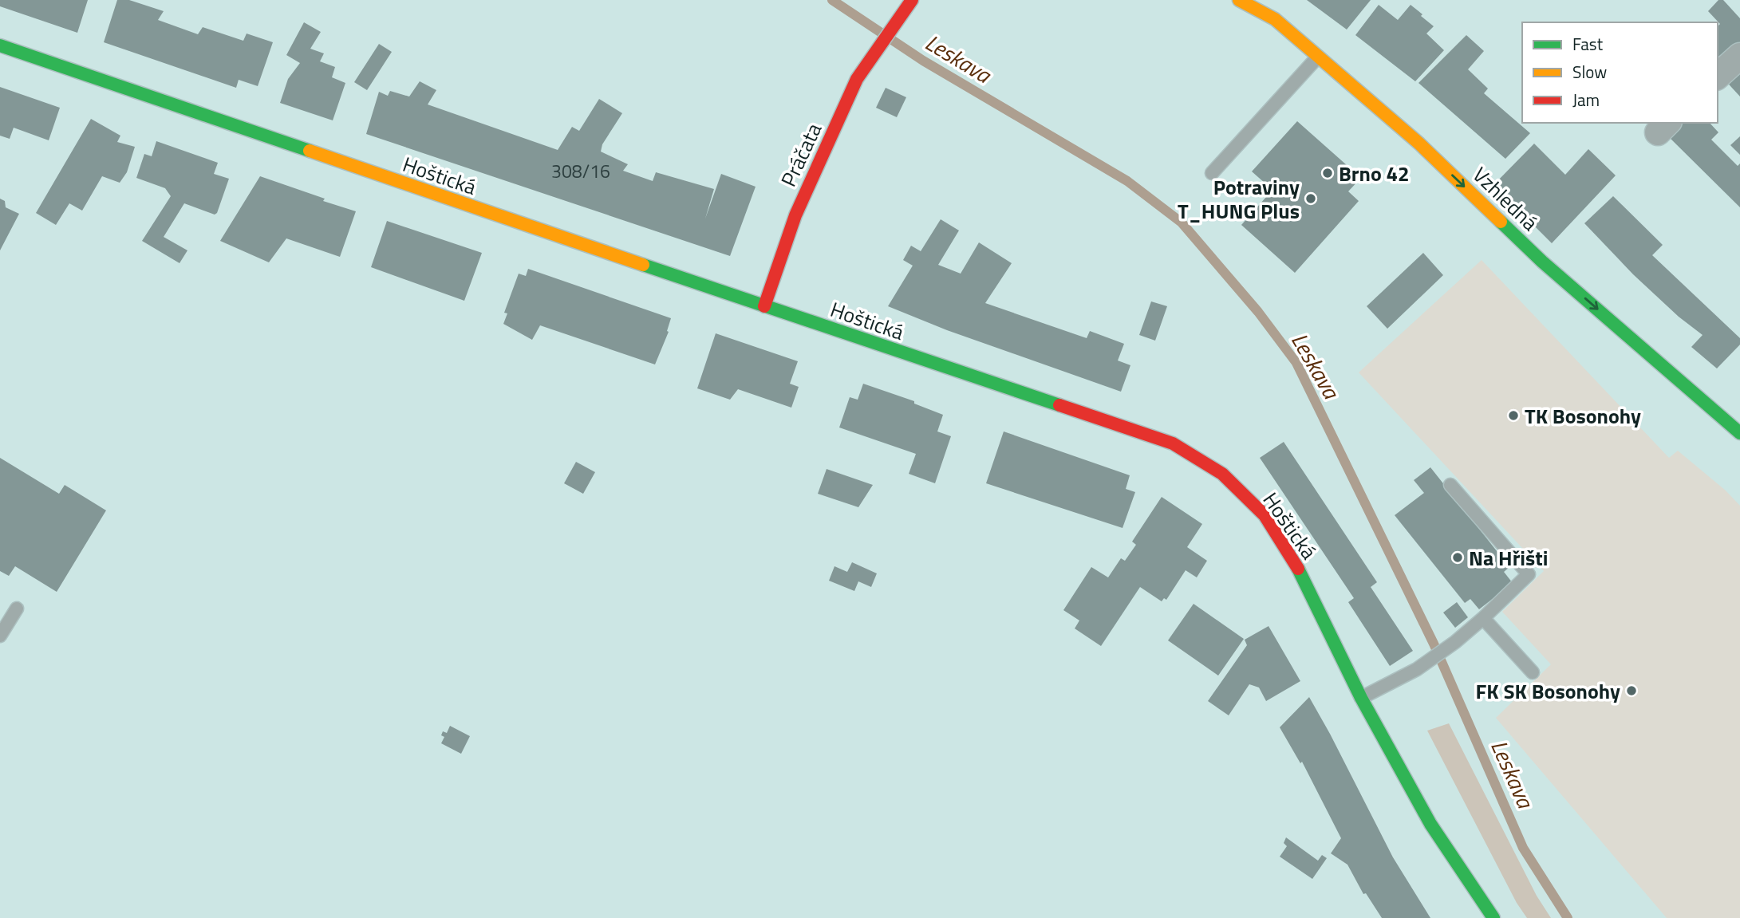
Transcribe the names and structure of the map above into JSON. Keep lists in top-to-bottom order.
{
  "streets": {
    "street": ["Práčata", "Hoštická", "Vzhledná"]
  },
  "crossings": [
    ["Práčata", "Hoštická"]
  ],
  "one_way": ["Vzhledná"],
  "water": ["Leskava"],
  "places": [
    "Brno 42",
    "Potraviny T_HUNG Plus",
    "TK Bosonohy",
    "Na Hřišti",
    "FK SK Bosonohy"
  ],
  "house_numbers": ["308/16"],
  "legend": ["Fast", "Slow", "Jam"]
}
